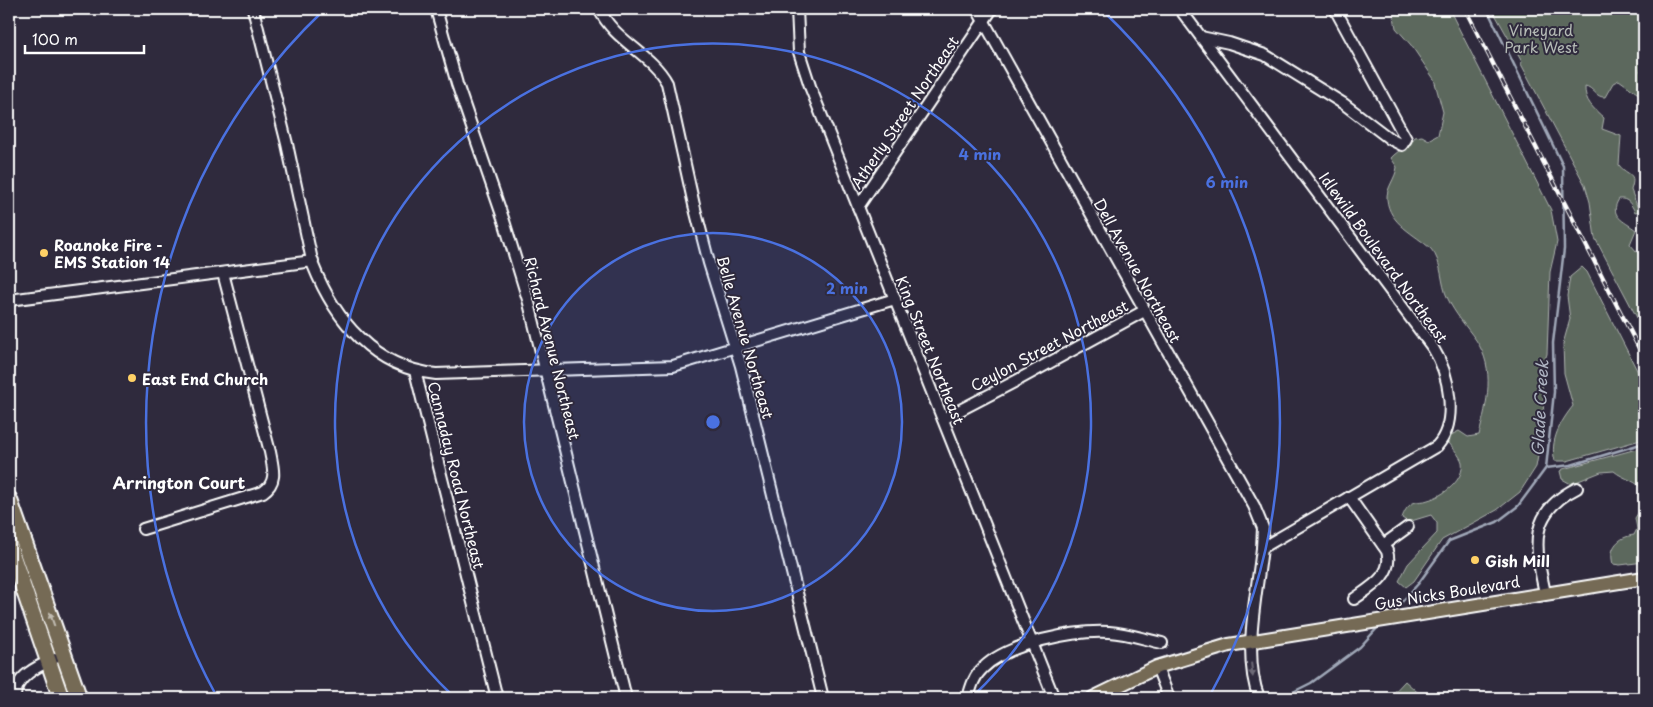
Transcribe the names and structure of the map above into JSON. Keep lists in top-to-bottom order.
{
  "streets": {
    "main road": ["Gus Nicks Boulevard"],
    "street": [
      "Atherly Street Northeast",
      "Idlewild Boulevard Northeast",
      "Dell Avenue Northeast",
      "Belle Avenue Northeast",
      "Ceylon Street Northeast",
      "Richard Avenue Northeast",
      "King Street Northeast",
      "Cannaday Road Northeast"
    ]
  },
  "crossings": [
    ["Atherly Street Northeast", "Dell Avenue Northeast"],
    ["Atherly Street Northeast", "King Street Northeast"],
    ["Idlewild Boulevard Northeast", "Dell Avenue Northeast"],
    ["Dell Avenue Northeast", "Ceylon Street Northeast"],
    ["Ceylon Street Northeast", "King Street Northeast"]
  ],
  "districts": ["Arrington Court"],
  "water": ["Glade Creek"],
  "parks": ["Vineyard Park West"],
  "places": ["Roanoke Fire - EMS Station 14", "East End Church", "Gish Mill"],
  "scale_bar": "100 m",
  "rings": ["4 min", "6 min", "2 min"]
}
